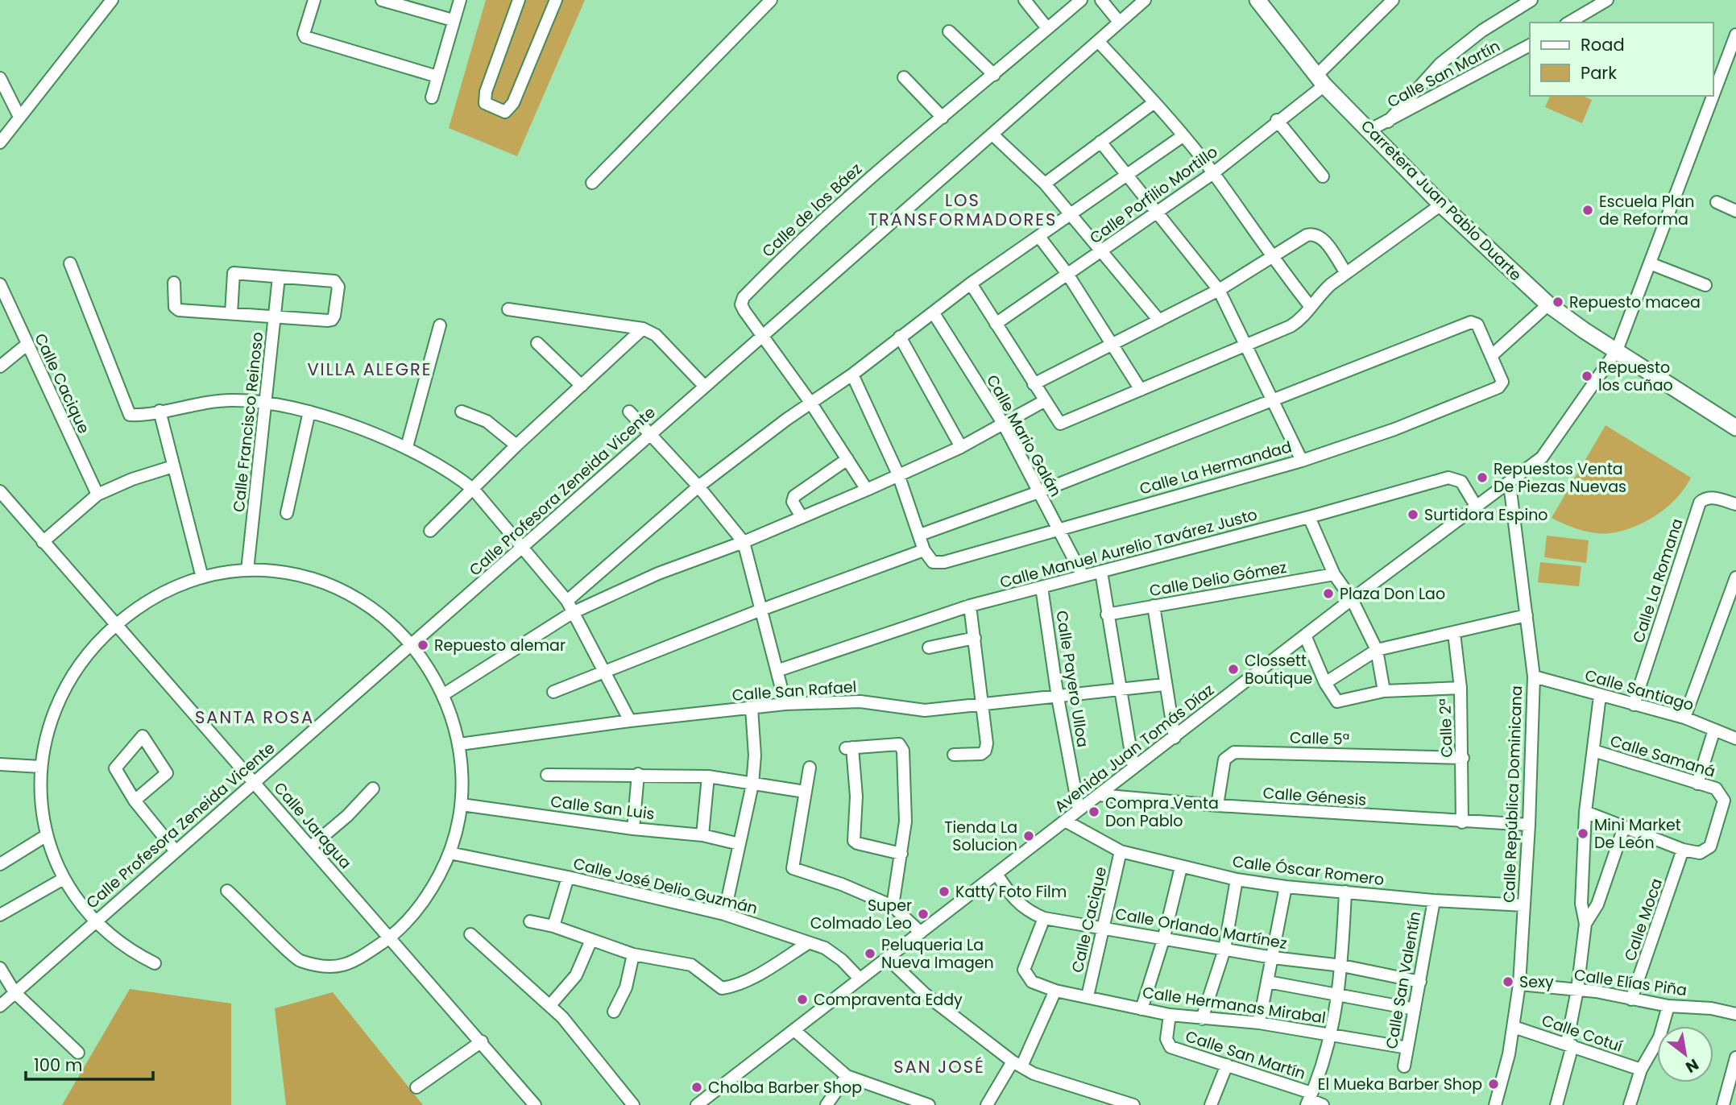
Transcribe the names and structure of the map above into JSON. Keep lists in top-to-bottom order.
{
  "streets": {
    "main road": ["Carretera Juan Pablo Duarte"],
    "street": [
      "Calle San Martín",
      "Calle Porfilio Mortillo",
      "Calle de los Báez",
      "Calle Cacique",
      "Calle Francisco Reinoso",
      "Calle Mario Galán",
      "Calle La Hermandad",
      "Calle Profesora Zeneida Vicente",
      "Calle Manuel Aurelio Tavárez Justo",
      "Calle Delio Gómez",
      "Calle La Romana",
      "Calle Payero Ulloa",
      "Calle Santiago",
      "Calle San Rafael",
      "Calle 2ª",
      "Calle 5ª",
      "Avenida Juan Tomás Díaz",
      "Calle Samaná",
      "Calle República Dominicana",
      "Calle Génesis",
      "Calle San Luis",
      "Calle Jaragua",
      "Calle Óscar Romero",
      "Calle José Delio Guzmán",
      "Calle Moca",
      "Calle Orlando Martínez",
      "Calle San Valentín",
      "Calle Elías Piña",
      "Calle Hermanas Mirabal",
      "Calle Cotuí"
    ]
  },
  "crossings": [
    ["Calle San Martín", "Carretera Juan Pablo Duarte"],
    ["Calle San Martín", "Calle Hermanas Mirabal"],
    ["Calle Porfilio Mortillo", "Carretera Juan Pablo Duarte"],
    ["Carretera Juan Pablo Duarte", "Avenida Juan Tomás Díaz"],
    ["Calle de los Báez", "Calle Profesora Zeneida Vicente"],
    ["Calle Cacique", "Calle Óscar Romero"],
    ["Calle Cacique", "Calle Orlando Martínez"],
    ["Calle Cacique", "Calle Hermanas Mirabal"],
    ["Calle Mario Galán", "Calle La Hermandad"],
    ["Calle Mario Galán", "Calle Manuel Aurelio Tavárez Justo"],
    ["Calle Profesora Zeneida Vicente", "Calle Jaragua"],
    ["Calle Manuel Aurelio Tavárez Justo", "Calle Payero Ulloa"],
    ["Calle Manuel Aurelio Tavárez Justo", "Avenida Juan Tomás Díaz"],
    ["Calle La Romana", "Calle Santiago"],
    ["Calle Payero Ulloa", "Calle San Rafael"],
    ["Calle Payero Ulloa", "Avenida Juan Tomás Díaz"],
    ["Calle Santiago", "Calle República Dominicana"],
    ["Calle 2ª", "Calle 5ª"],
    ["Calle 2ª", "Calle Génesis"],
    ["Calle 5ª", "Calle Génesis"],
    ["Avenida Juan Tomás Díaz", "Calle República Dominicana"],
    ["Avenida Juan Tomás Díaz", "Calle Génesis"],
    ["Avenida Juan Tomás Díaz", "Calle Óscar Romero"],
    ["Avenida Juan Tomás Díaz", "Calle José Delio Guzmán"],
    ["Avenida Juan Tomás Díaz", "Calle Orlando Martínez"],
    ["Calle Samaná", "Calle Moca"],
    ["Calle República Dominicana", "Calle Génesis"],
    ["Calle República Dominicana", "Calle Óscar Romero"],
    ["Calle República Dominicana", "Calle Elías Piña"],
    ["Calle República Dominicana", "Calle Cotuí"],
    ["Calle Óscar Romero", "Calle San Valentín"],
    ["Calle Moca", "Calle Elías Piña"],
    ["Calle Orlando Martínez", "Calle San Valentín"],
    ["Calle Orlando Martínez", "Calle Hermanas Mirabal"],
    ["Calle San Valentín", "Calle Hermanas Mirabal"]
  ],
  "districts": [
    "LOS TRANSFORMADORES",
    "VILLA ALEGRE",
    "SANTA ROSA",
    "SAN JOSÉ"
  ],
  "places": [
    "Escuela Plan de Reforma",
    "Repuesto macea",
    "Repuesto los cuñao",
    "Repuestos Venta De Piezas Nuevas",
    "Surtidora Espino",
    "Plaza Don Lao",
    "Repuesto alemar",
    "Clossett Boutique",
    "Compra Venta Don Pablo",
    "Mini Market De León",
    "Tienda La Solucion",
    "Katty Foto Film",
    "Super Colmado Leo",
    "Peluqueria La Nueva Imagen",
    "Sexy",
    "Compraventa Eddy",
    "El Mueka Barber Shop",
    "Cholba Barber Shop"
  ],
  "legend": ["Road", "Park"],
  "scale_bar": "100 m",
  "north": "bottom right"
}
